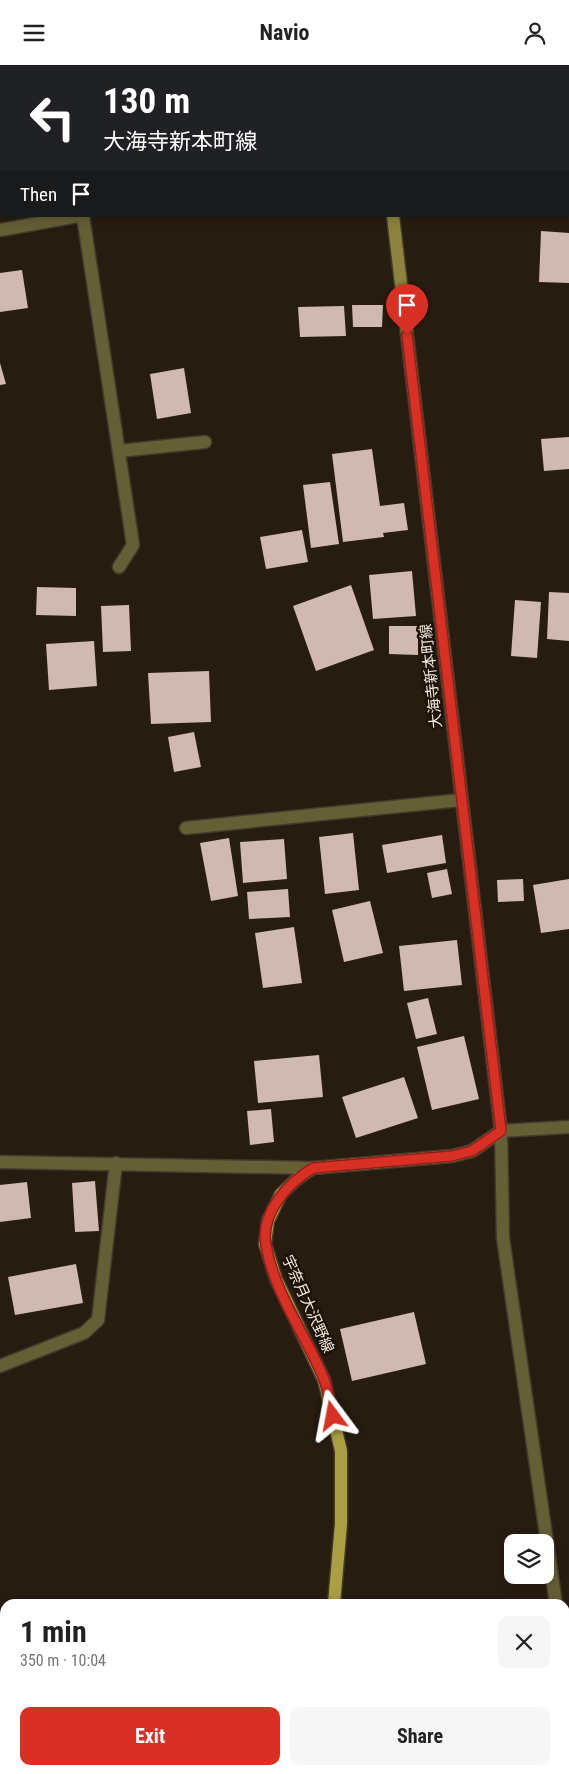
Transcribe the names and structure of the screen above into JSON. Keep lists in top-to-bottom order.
{
  "streets": {
    "main road": ["大海寺新本町線", "宇奈月大沢野線"]
  },
  "page": {
    "header": "Navio",
    "turn": ["130 m", "大海寺新本町線"],
    "then": "Then",
    "heading": ["1 min", "350 m · 10:04"],
    "buttons": ["Exit", "Share"]
  }
}
